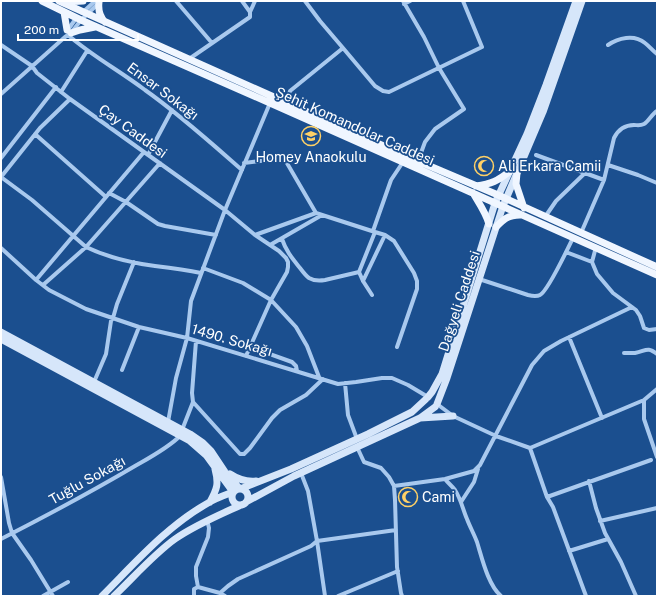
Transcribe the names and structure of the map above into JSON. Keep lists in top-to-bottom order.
{
  "streets": {
    "main road": ["Şehit Komandolar Caddesi"],
    "street": [
      "Ensar Sokağı",
      "Çay Caddesi",
      "Dağyeli Caddesi",
      "1490. Sokağı",
      "Tuğlu Sokağı"
    ]
  },
  "crossings": [
    ["Şehit Komandolar Caddesi", "Dağyeli Caddesi"],
    ["Dağyeli Caddesi", "1490. Sokağı"]
  ],
  "places": {
    "school or university": ["Homey Anaokulu"],
    "mosque": ["Ali Erkara Camii", "Cami"]
  },
  "scale_bar": "200 m"
}
